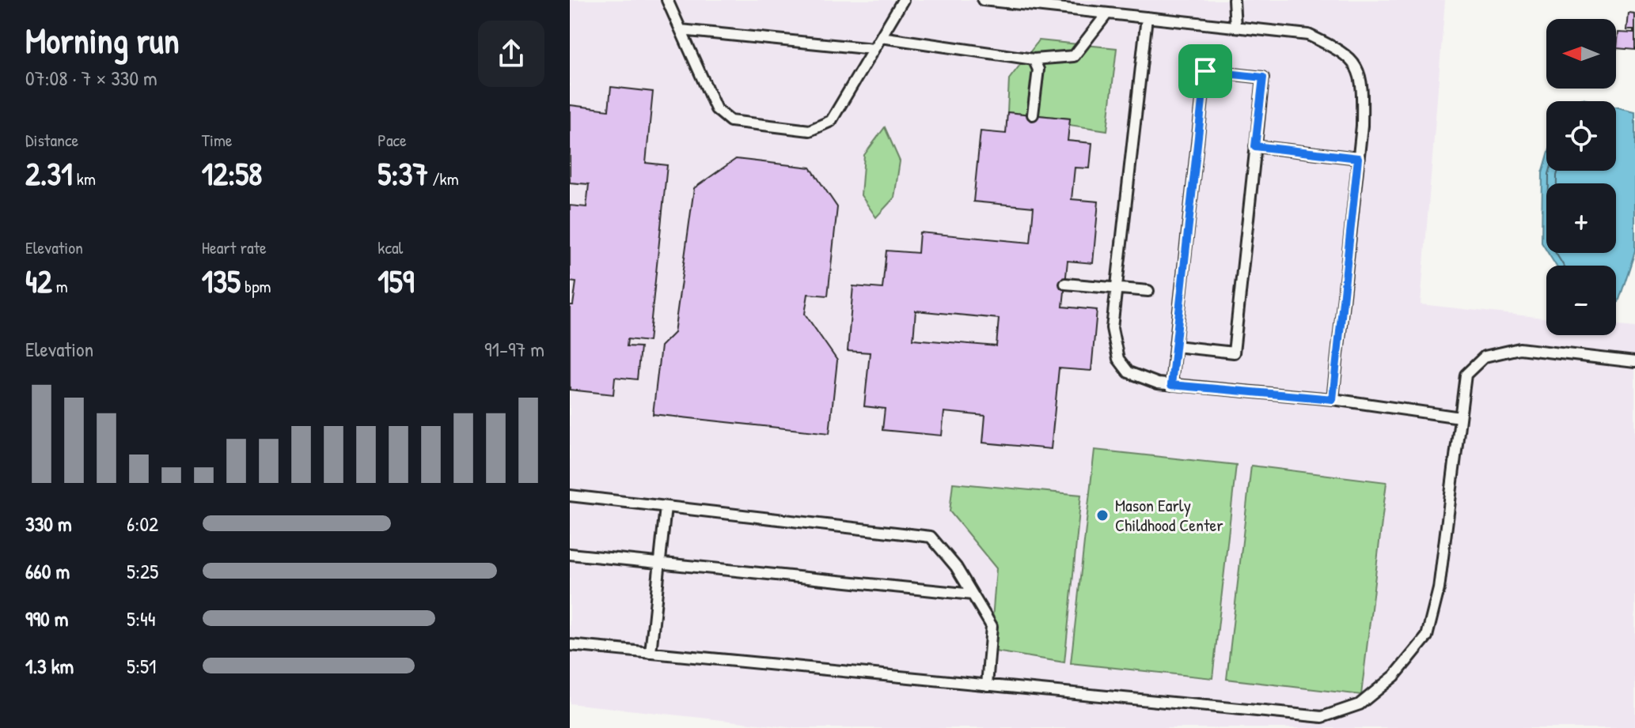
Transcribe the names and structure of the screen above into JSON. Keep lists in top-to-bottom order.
{
  "places": ["Mason Early Childhood Center"],
  "north": "left",
  "page": {
    "heading": ["Morning run", "07:08 · 7 × 330 m"],
    "map_buttons": ["+", "−"],
    "stats": [
      ["Distance", "2.31 km"],
      ["Time", "12:58"],
      ["Pace", "5:37 /km"],
      ["Elevation", "42 m"],
      ["Heart rate", "135 bpm"],
      ["kcal", "159"]
    ],
    "chart": ["Elevation", "91–97 m"],
    "list": [
      {
        "name": "330 m",
        "note": "6:02"
      },
      {
        "name": "660 m",
        "note": "5:25"
      },
      {
        "name": "990 m",
        "note": "5:44"
      },
      {
        "name": "1.3 km",
        "note": "5:51"
      }
    ]
  }
}
